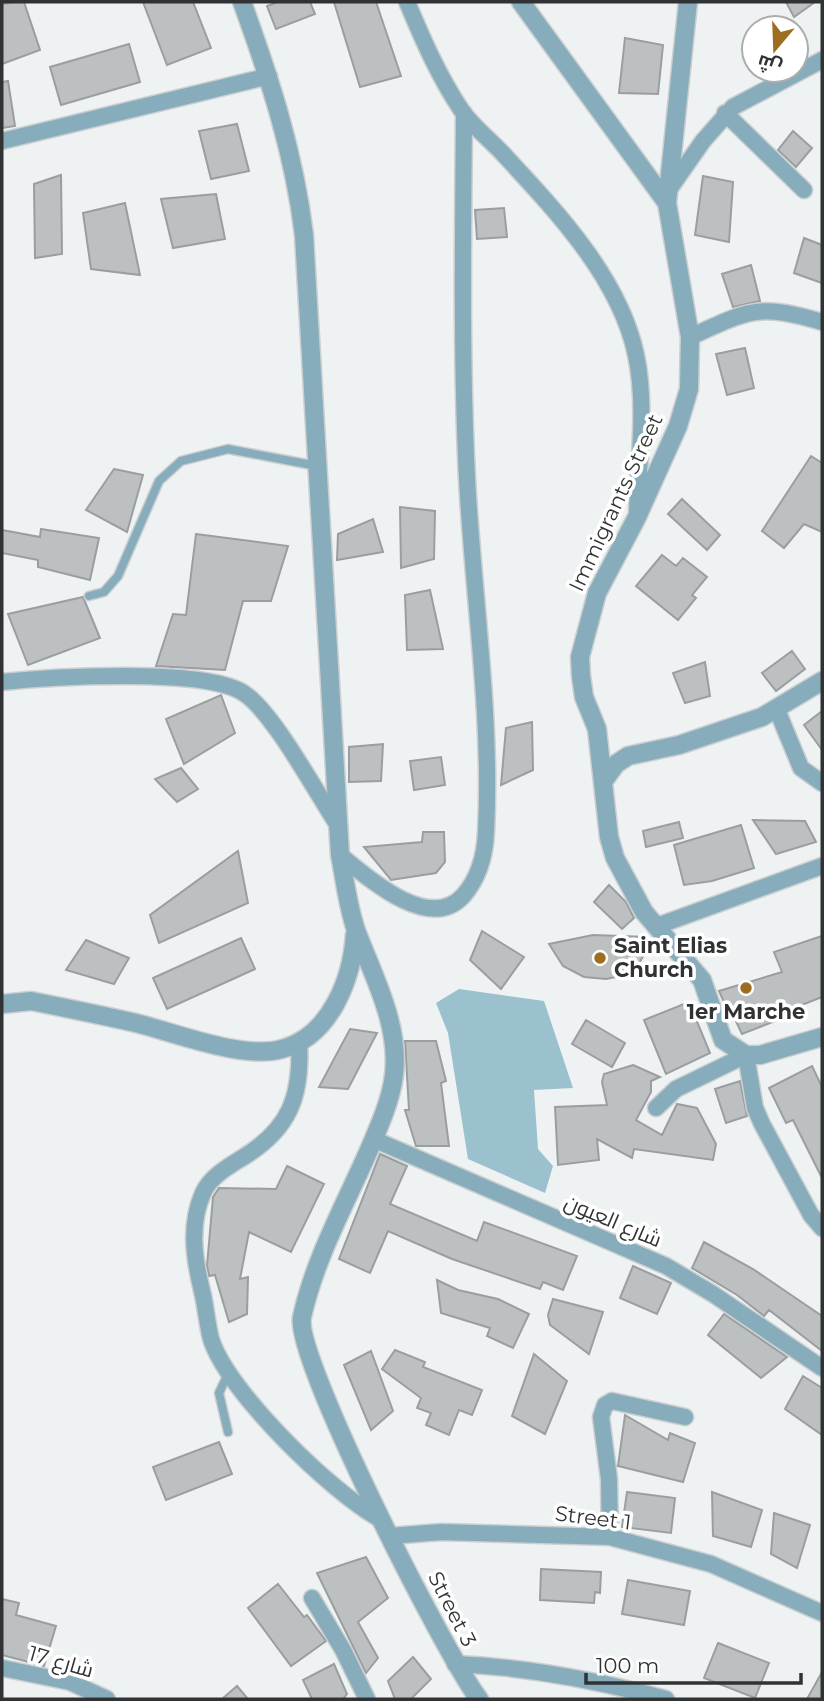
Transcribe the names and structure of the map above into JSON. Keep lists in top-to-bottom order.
{
  "streets": {
    "street": [
      "Immigrants Street",
      "شارع العيون",
      "Street 1",
      "Street 3",
      "شارع 17"
    ]
  },
  "crossings": [
    ["شارع العيون", "Street 3"],
    ["Street 1", "Street 3"]
  ],
  "places": ["Saint Elias Church", "1er Marche"],
  "scale_bar": "100 m",
  "north": "bottom"
}
